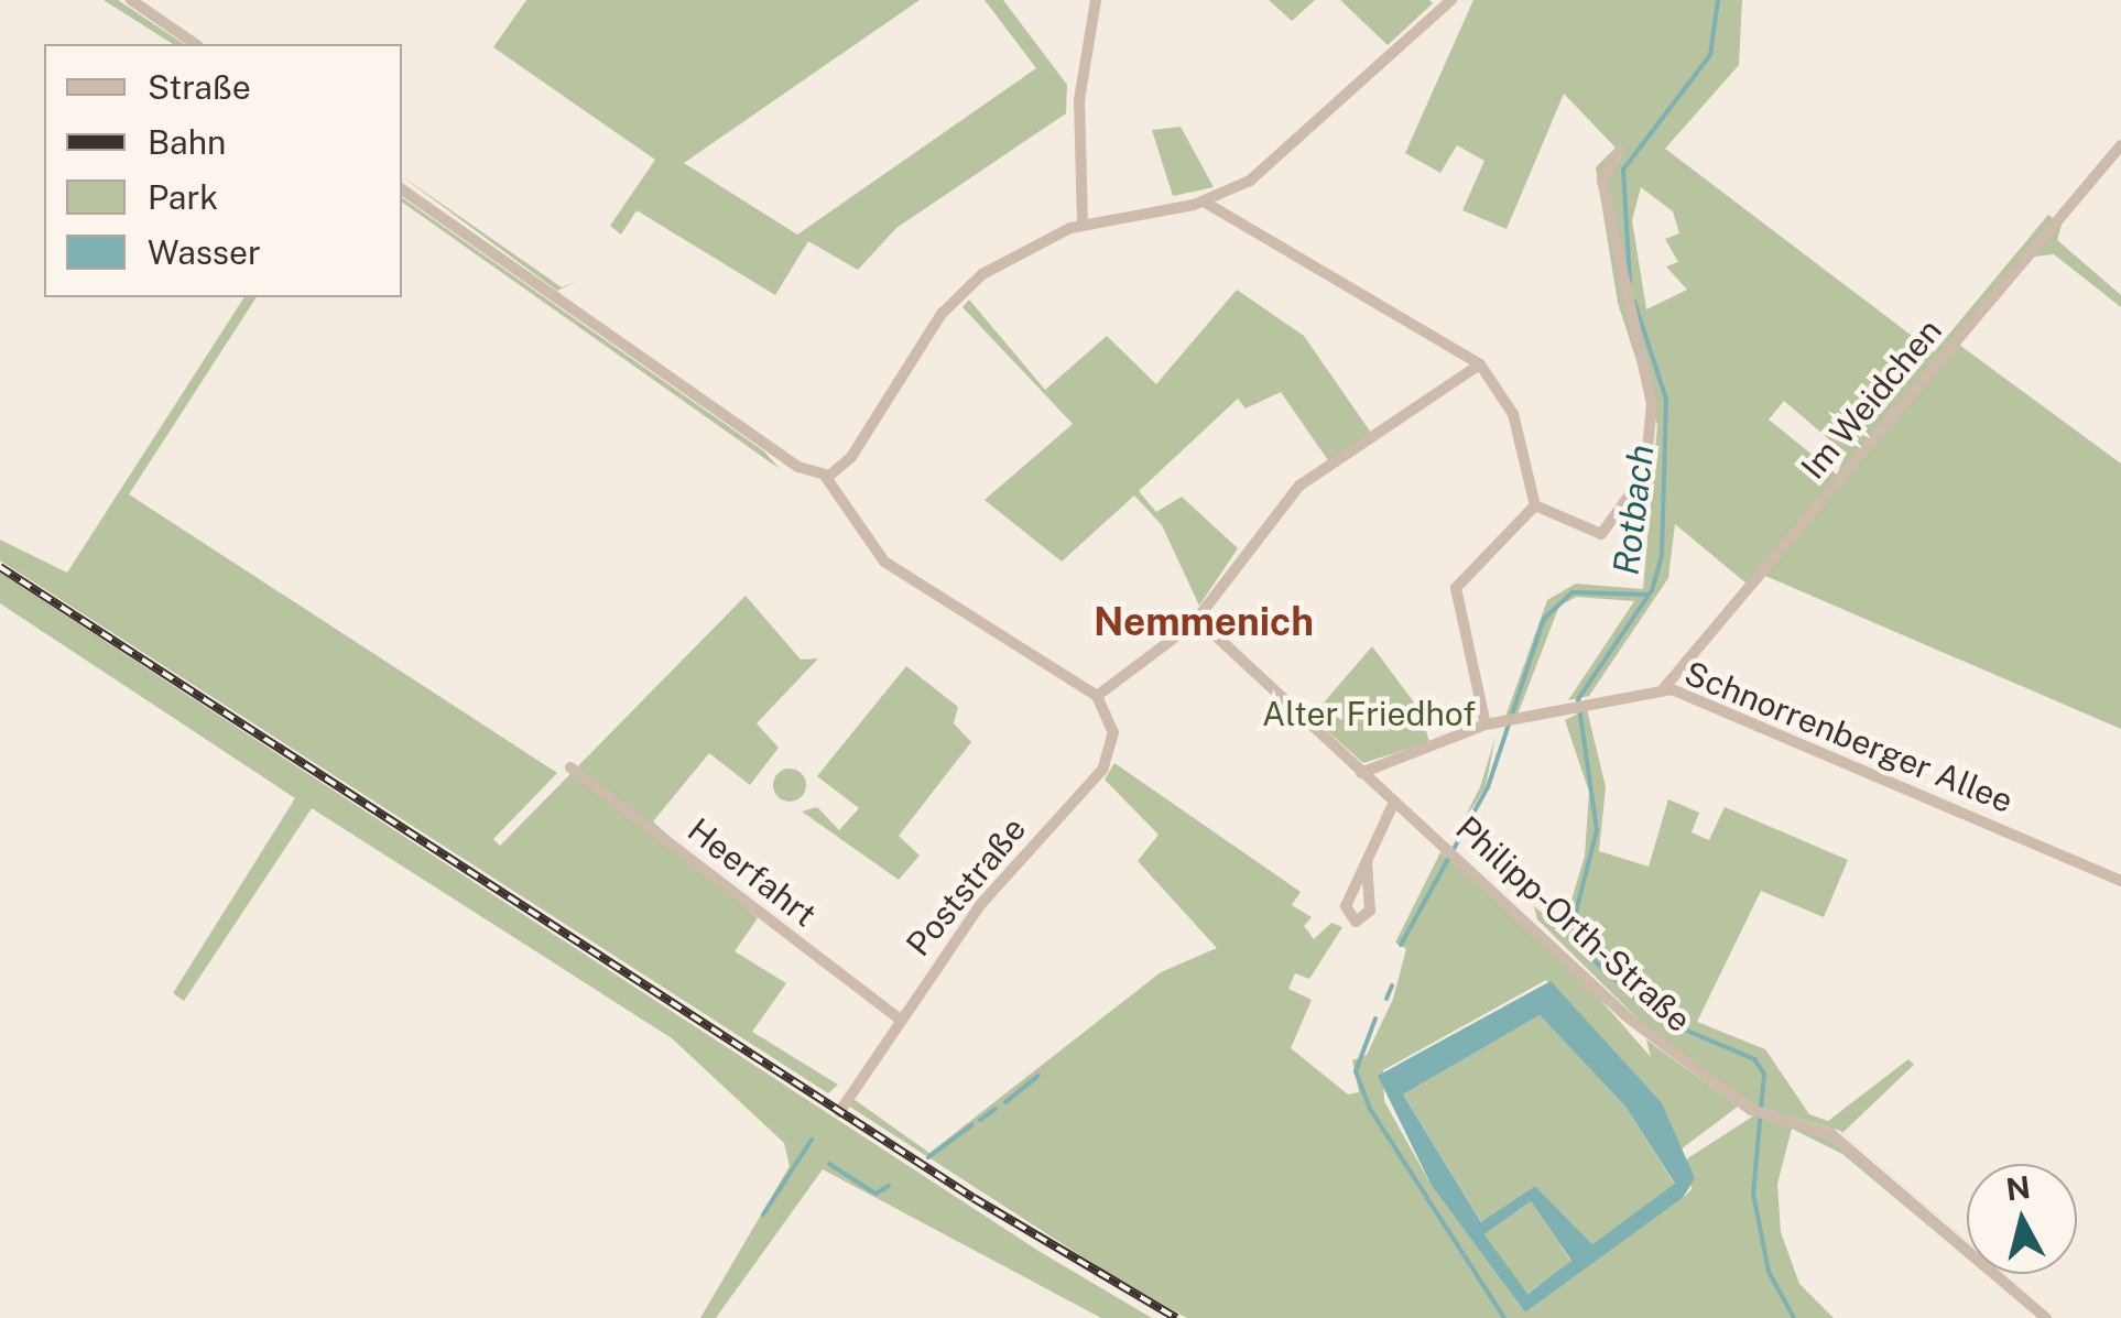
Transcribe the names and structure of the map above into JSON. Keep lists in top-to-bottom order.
{
  "streets": {
    "street": [
      "Im Weidchen",
      "Schnorrenberger Allee",
      "Heerfahrt",
      "Poststraße",
      "Philipp-Orth-Straße"
    ]
  },
  "crossings": [
    ["Im Weidchen", "Schnorrenberger Allee"],
    ["Schnorrenberger Allee", "Philipp-Orth-Straße"],
    ["Heerfahrt", "Poststraße"]
  ],
  "districts": ["Nemmenich"],
  "water": ["Rotbach"],
  "parks": ["Alter Friedhof"],
  "legend": [
    "Straße",
    "Bahn",
    "Park",
    "Wasser"
  ],
  "north": "top"
}
